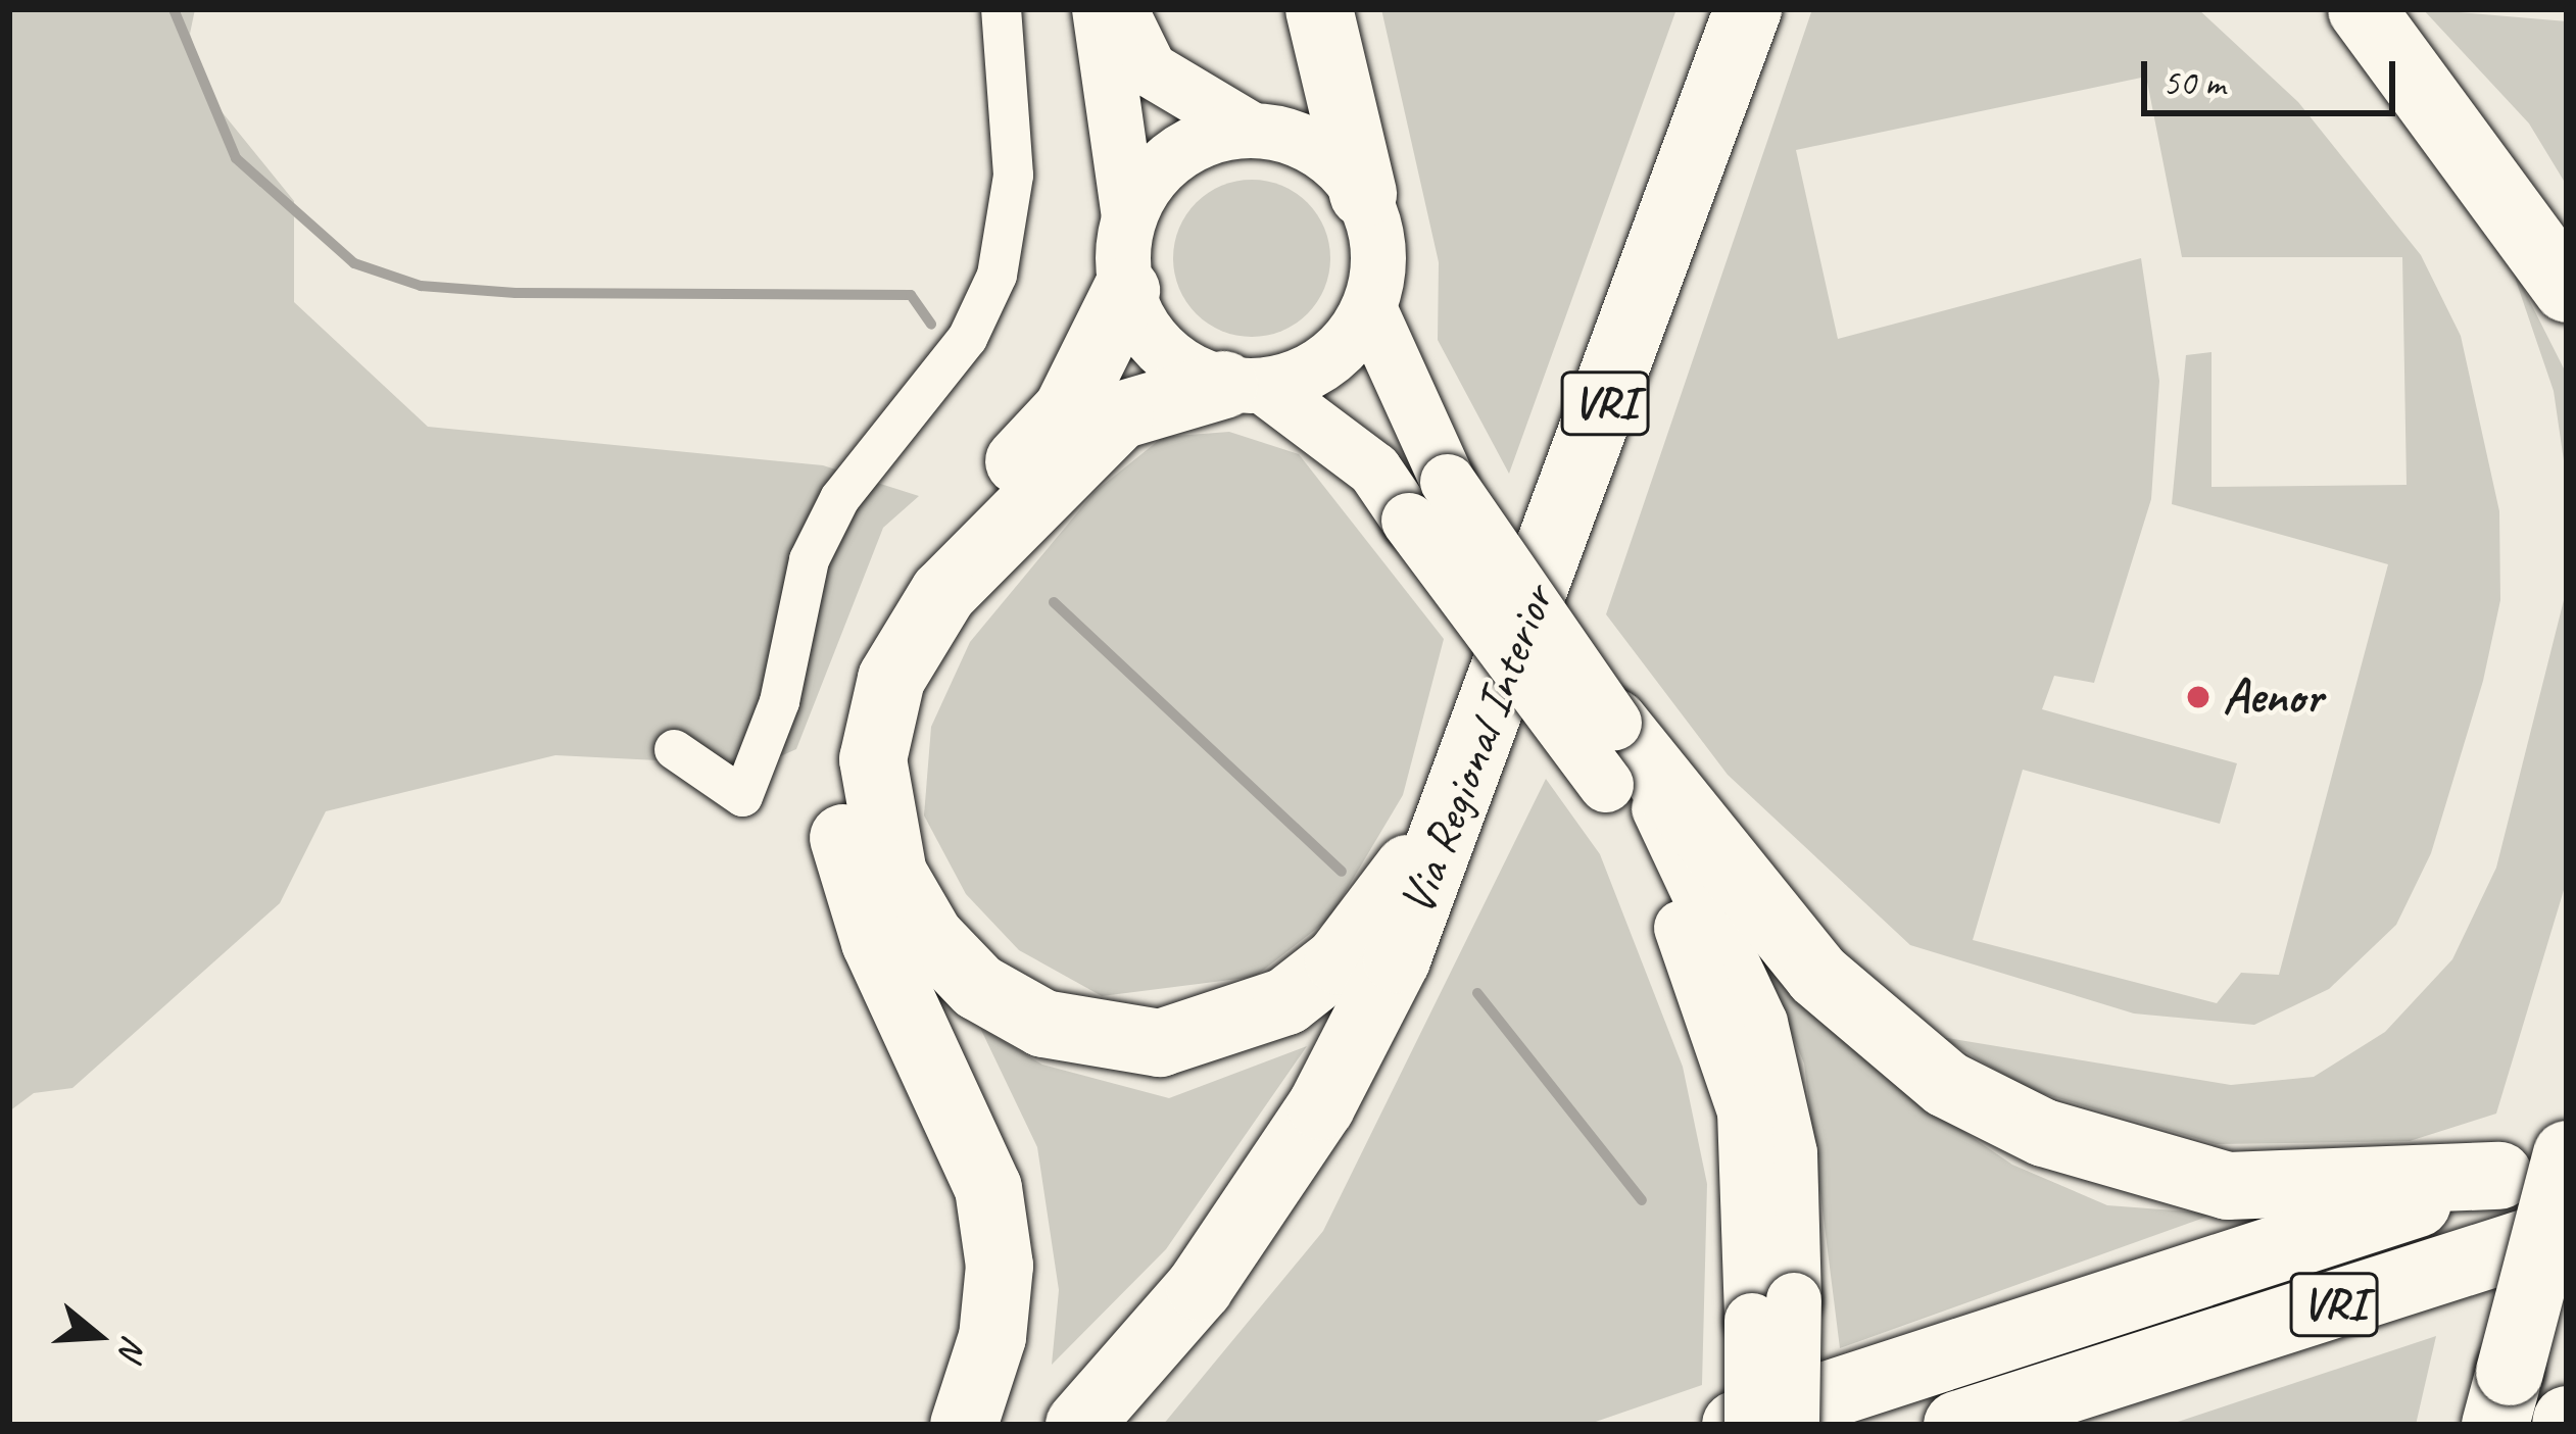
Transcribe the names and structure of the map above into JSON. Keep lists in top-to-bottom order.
{
  "streets": {
    "highway": ["VRI", "Via Regional Interior"]
  },
  "places": ["Aenor"],
  "scale_bar": "50 m",
  "north": "right"
}
